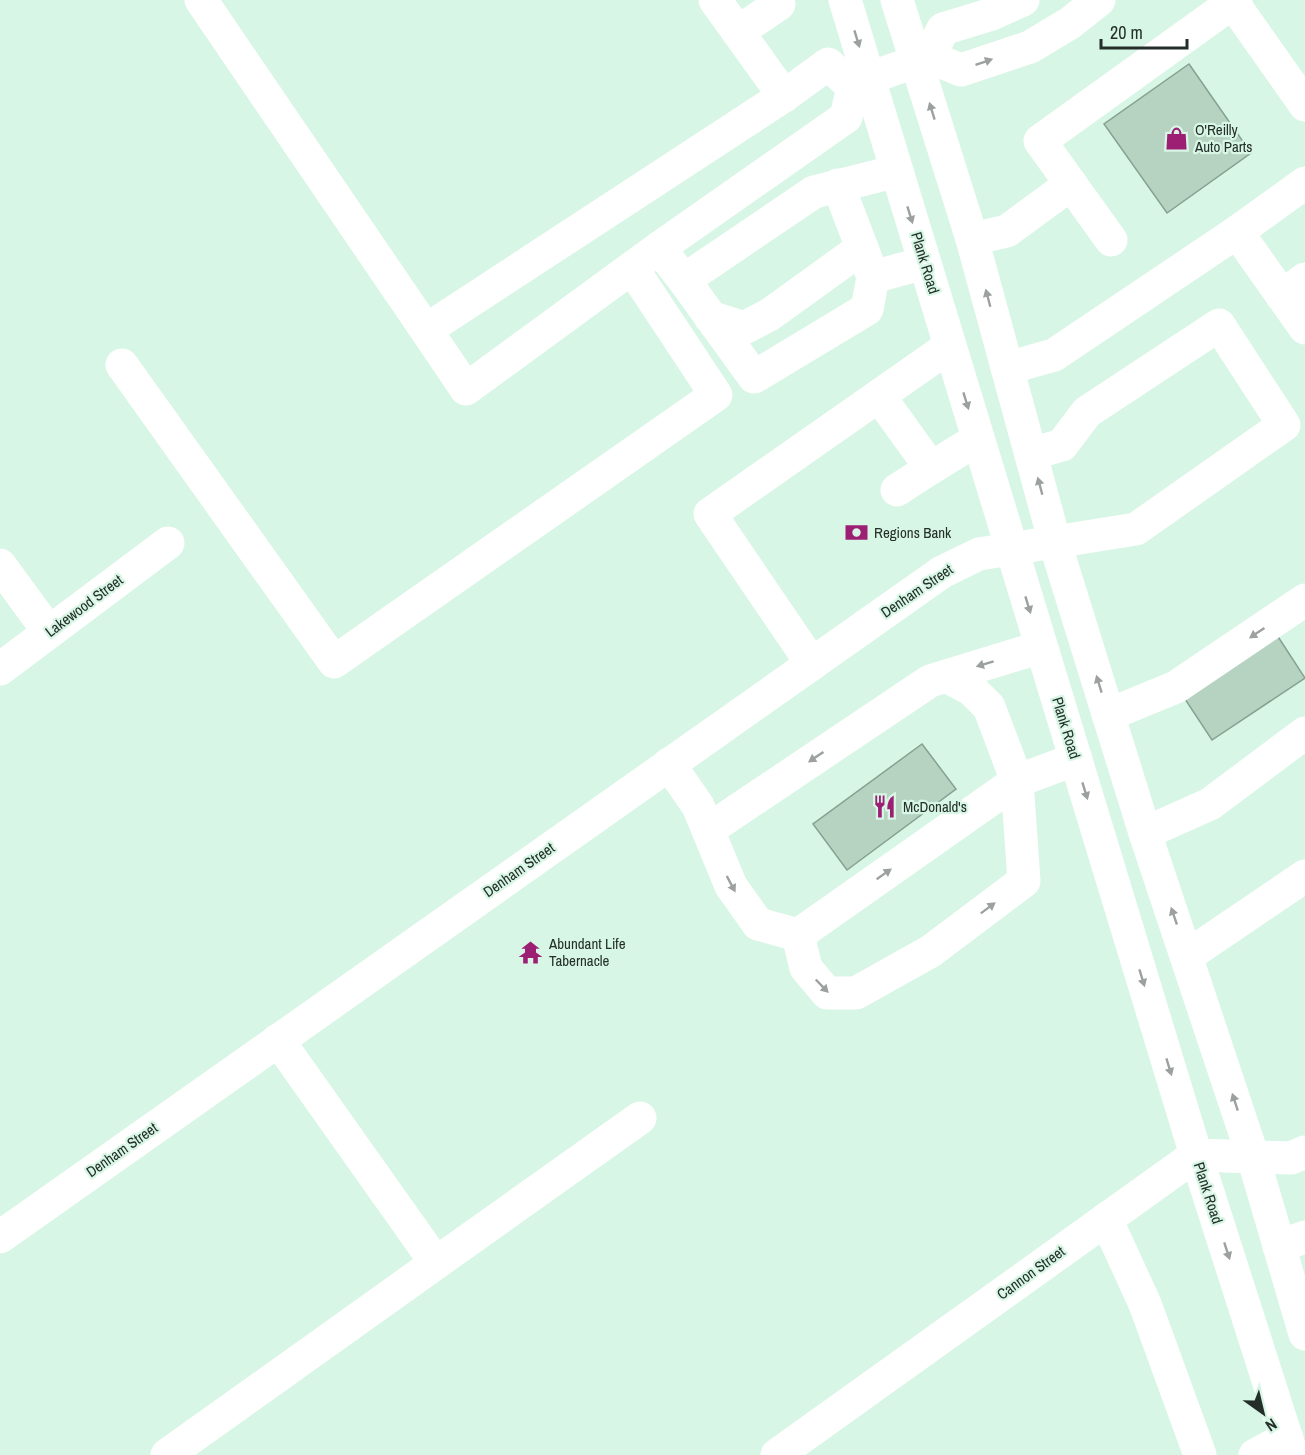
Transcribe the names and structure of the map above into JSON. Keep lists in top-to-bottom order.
{
  "streets": {
    "main road": [
      "Plank Road",
      "Denham Street",
      "Lakewood Street",
      "Cannon Street"
    ]
  },
  "crossings": [
    ["Plank Road", "Denham Street"],
    ["Plank Road", "Cannon Street"]
  ],
  "places": {
    "shop": ["O'Reilly Auto Parts"],
    "bank": ["Regions Bank"],
    "restaurant": ["McDonald's"],
    "temple": ["Abundant Life Tabernacle"]
  },
  "scale_bar": "20 m",
  "north": "bottom right"
}
